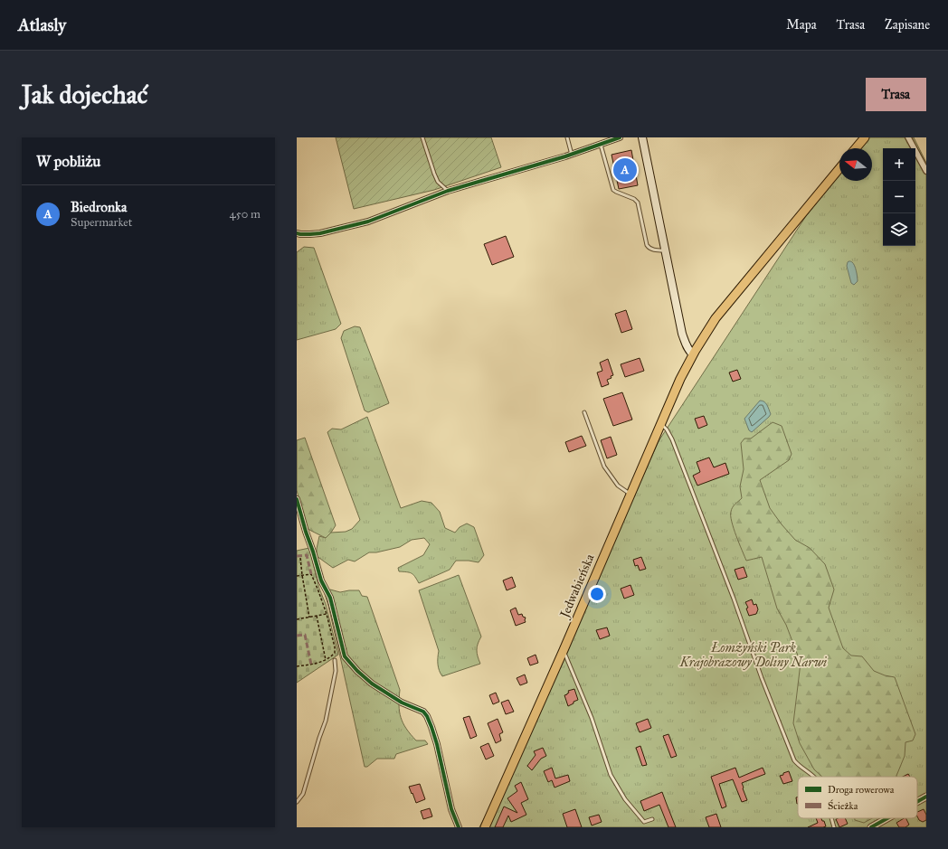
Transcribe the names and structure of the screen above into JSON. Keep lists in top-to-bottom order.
{
  "streets": {
    "main road": ["Jedwabieńska"]
  },
  "parks": ["Łomżyński Park Krajobrazowy Doliny Narwi"],
  "legend": ["Droga rowerowa", "Ścieżka"],
  "north": "left",
  "page": {
    "header": "Atlasly",
    "nav": ["Mapa", "Trasa", "Zapisane"],
    "buttons": "Trasa",
    "title": "Jak dojechać",
    "heading": "W pobliżu",
    "map_buttons": ["+", "−"],
    "pins": "A",
    "list": [
      {
        "mark": "A",
        "name": "Biedronka",
        "note": "Supermarket",
        "value": "450 m"
      }
    ]
  }
}
